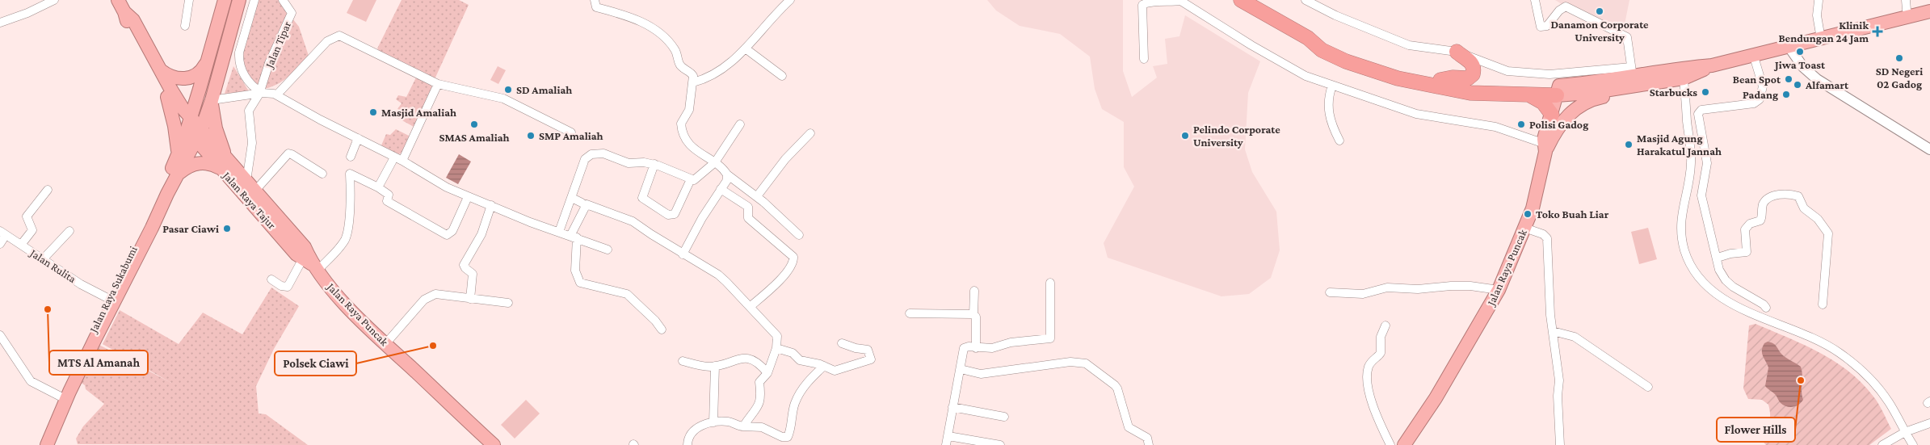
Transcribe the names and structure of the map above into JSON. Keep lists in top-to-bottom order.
{
  "streets": {
    "highway": ["Jalan Raya Tajur", "Jalan Raya Puncak", "Jalan Raya Sukabumi"],
    "street": ["Jalan Tipar", "Jalan Rulita"]
  },
  "crossings": [
    ["Jalan Raya Tajur", "Jalan Raya Puncak"],
    ["Jalan Raya Tajur", "Jalan Raya Sukabumi"],
    ["Jalan Rulita", "Jalan Raya Sukabumi"]
  ],
  "places": {
    "other": [
      "Danamon Corporate University",
      "Jiwa Toast",
      "SD Negeri 02 Gadog",
      "Bean Spot",
      "Alfamart",
      "SD Amaliah",
      "Starbucks",
      "Padang",
      "Masjid Amaliah",
      "SMAS Amaliah",
      "Polisi Gadog",
      "SMP Amaliah",
      "Pelindo Corporate University",
      "Masjid Agung Harakatul Jannah",
      "Toko Buah Liar",
      "Pasar Ciawi",
      "MTS Al Amanah",
      "Polsek Ciawi",
      "Flower Hills"
    ],
    "health": ["Klinik Bendungan 24 Jam"]
  }
}
